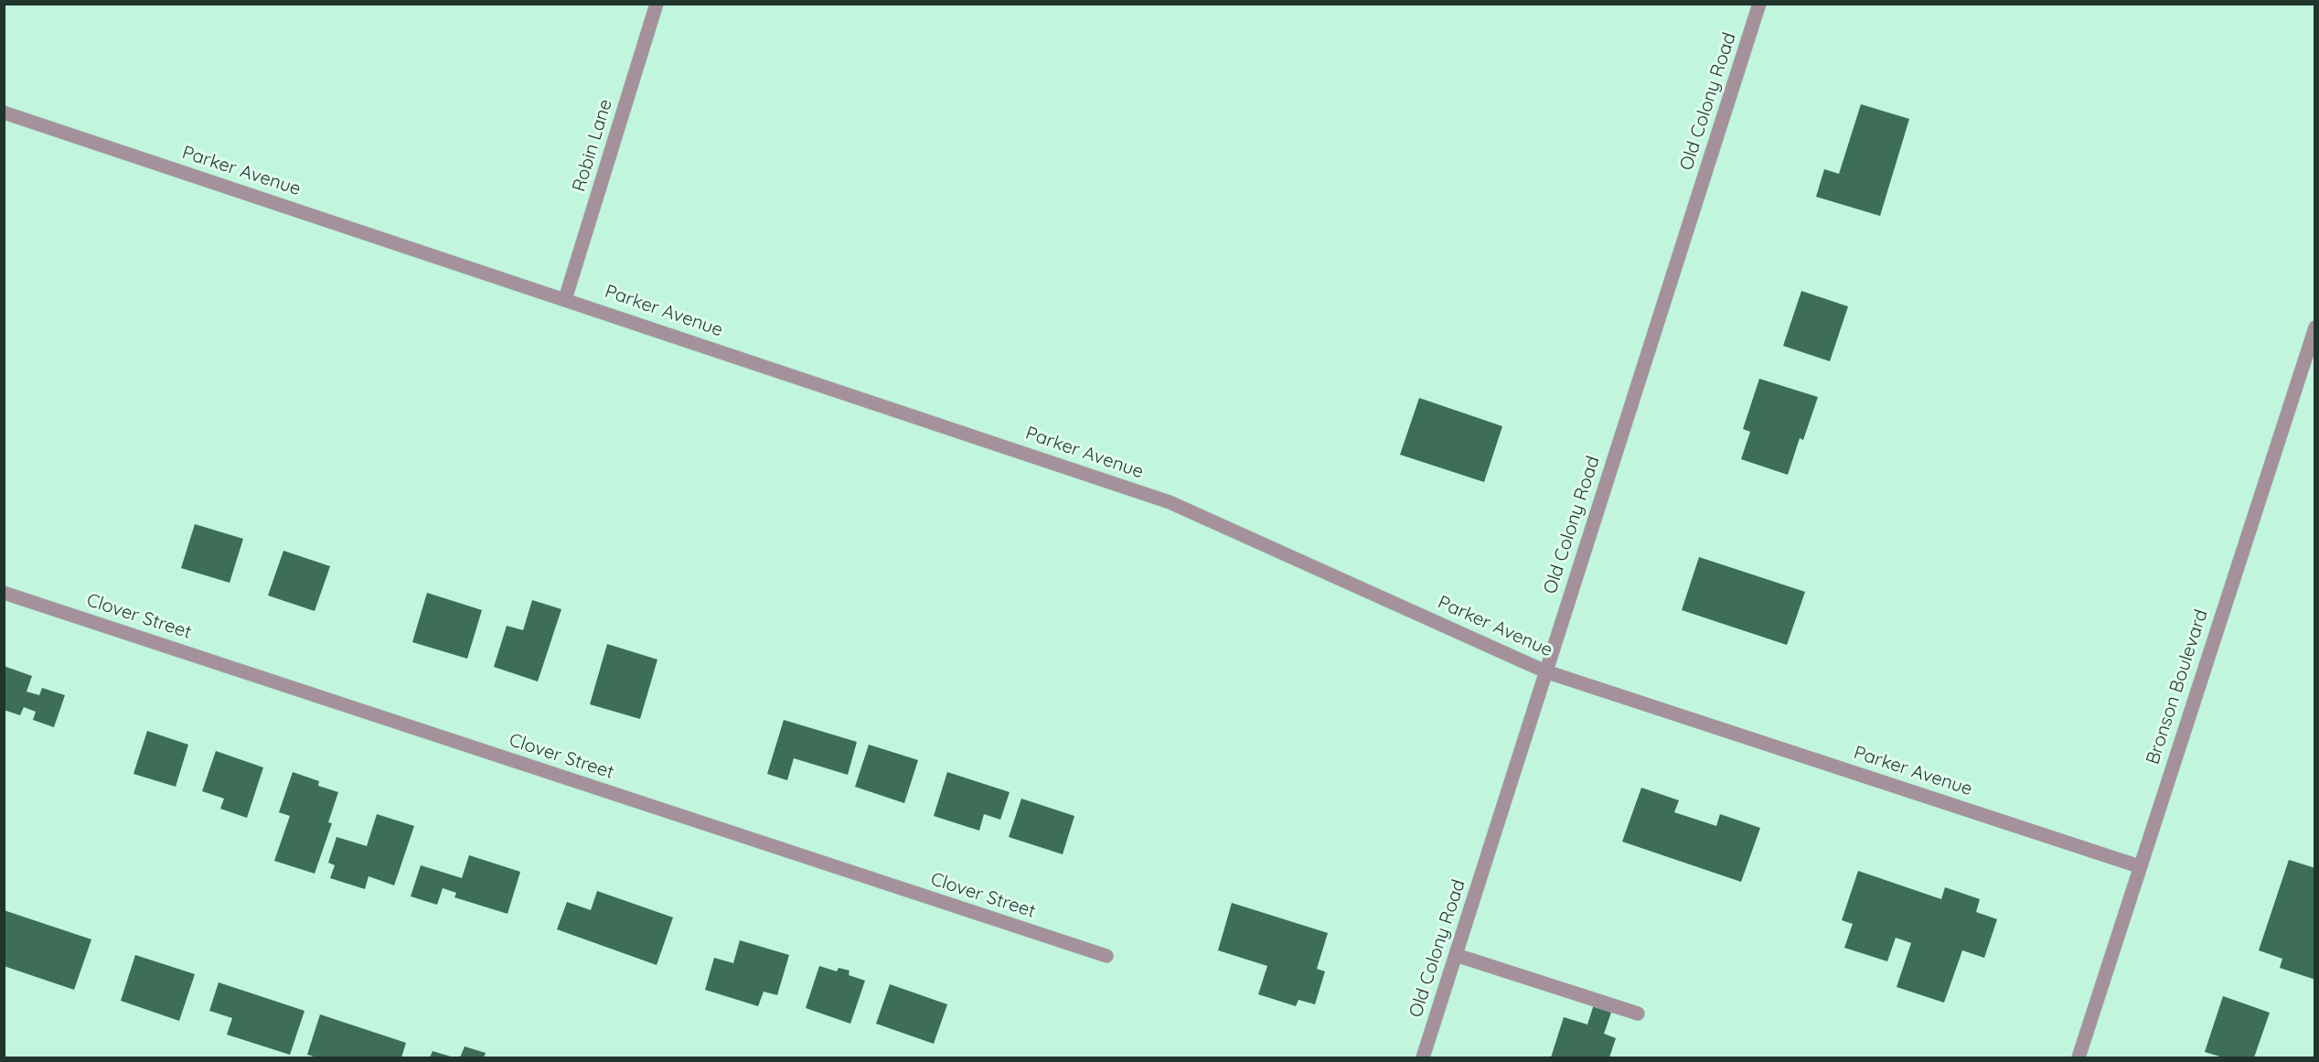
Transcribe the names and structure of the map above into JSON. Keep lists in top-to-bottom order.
{
  "streets": {
    "street": [
      "Old Colony Road",
      "Robin Lane",
      "Parker Avenue",
      "Clover Street",
      "Bronson Boulevard"
    ]
  },
  "crossings": [
    ["Old Colony Road", "Parker Avenue"],
    ["Robin Lane", "Parker Avenue"],
    ["Parker Avenue", "Bronson Boulevard"]
  ]
}
